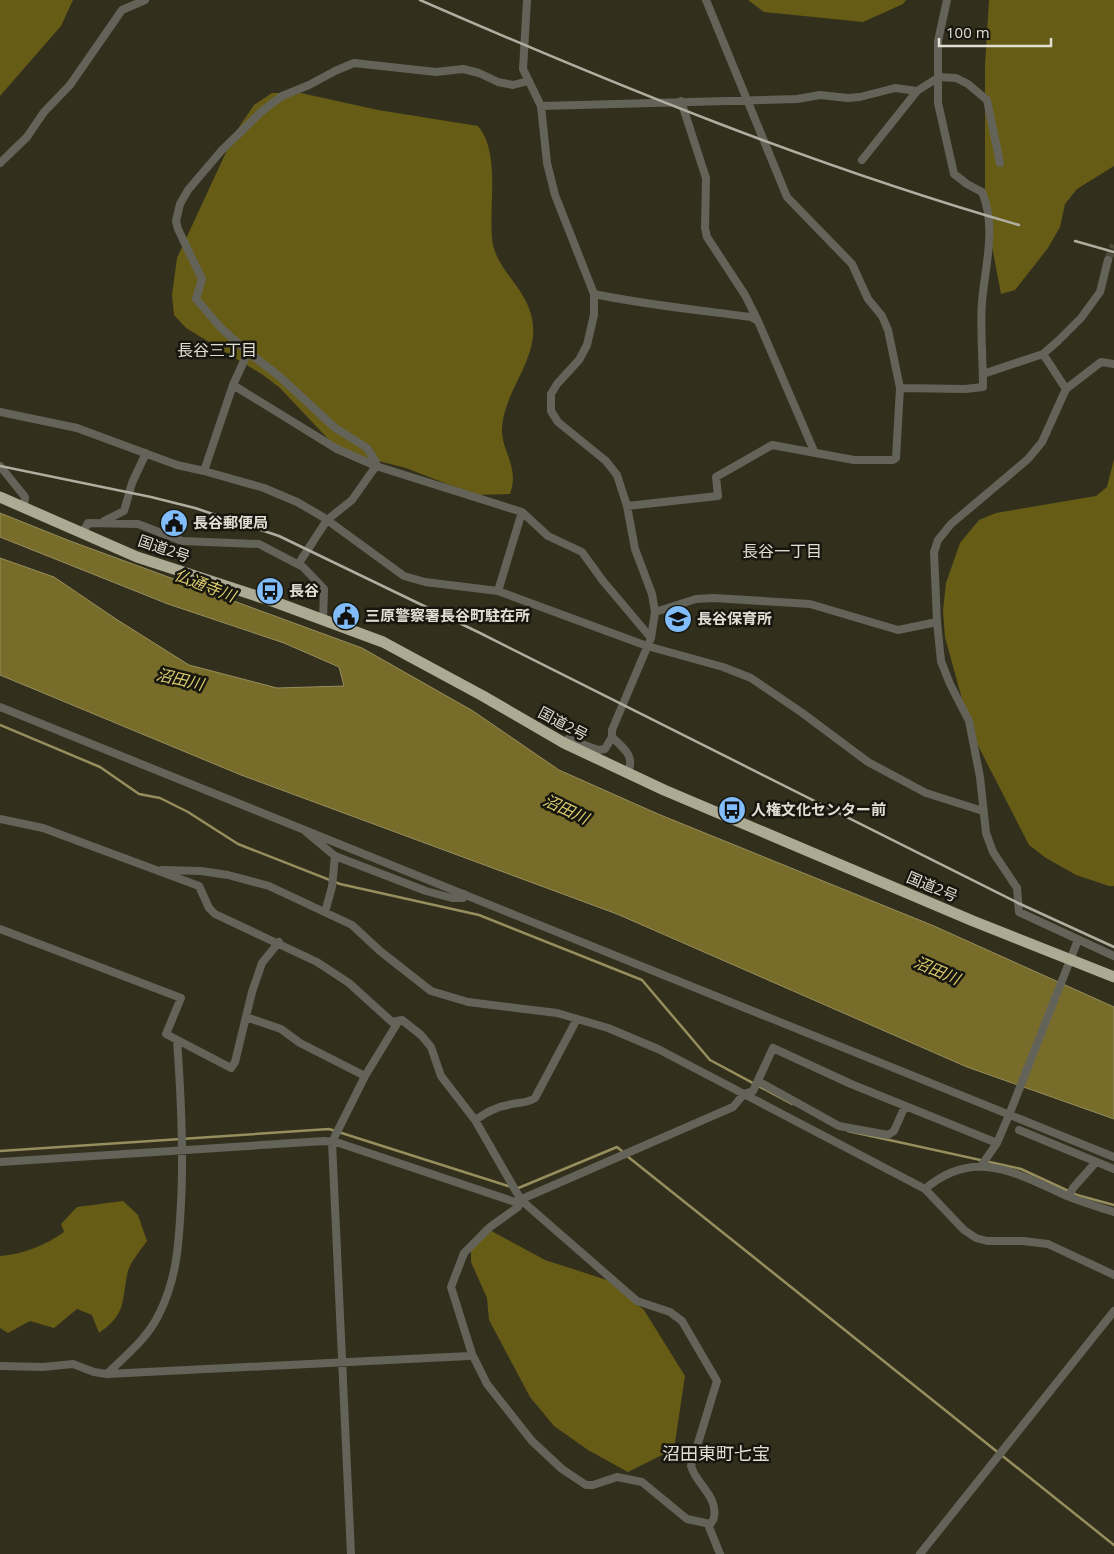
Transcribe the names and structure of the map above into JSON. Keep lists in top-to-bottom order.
{
  "streets": {
    "highway": ["国道2号"]
  },
  "districts": ["長谷三丁目", "長谷一丁目", "沼田東町七宝"],
  "water": ["仏通寺川", "沼田川"],
  "places": {
    "public building": ["長谷郵便局", "三原警察署長谷町駐在所"],
    "bus stop": ["長谷", "人権文化センター前"],
    "school or university": ["長谷保育所"]
  },
  "scale_bar": "100 m"
}
